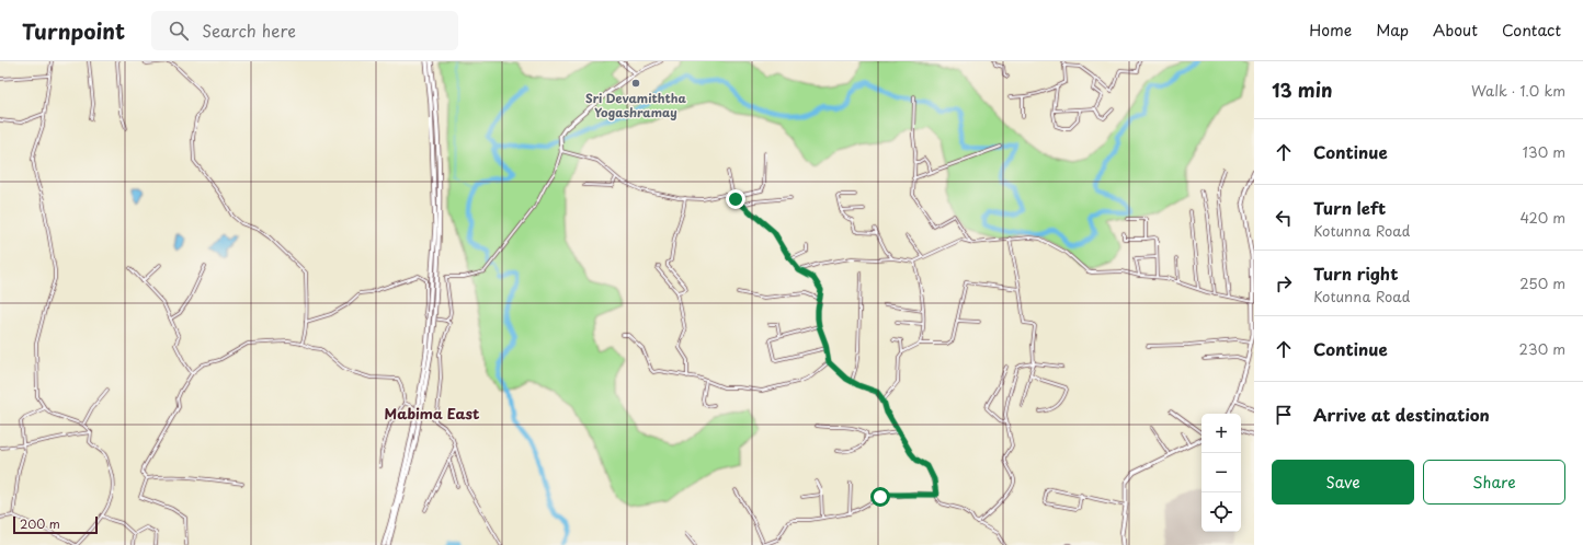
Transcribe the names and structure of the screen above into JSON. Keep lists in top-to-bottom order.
{
  "districts": ["Mabima East"],
  "places": ["Sri Devamiththa Yogashramay"],
  "scale_bar": "200 m",
  "page": {
    "header": "Turnpoint",
    "search": "Search here",
    "nav": [
      "Home",
      "Map",
      "About",
      "Contact"
    ],
    "heading": ["13 min", "Walk · 1.0 km"],
    "list": [
      ["Continue", "130 m"],
      ["Turn left", "Kotunna Road", "420 m"],
      ["Turn right", "Kotunna Road", "250 m"],
      ["Continue", "230 m"],
      "Arrive at destination"
    ],
    "map_buttons": ["+", "−"],
    "buttons": ["Save", "Share"],
    "scale": "200 m"
  }
}
